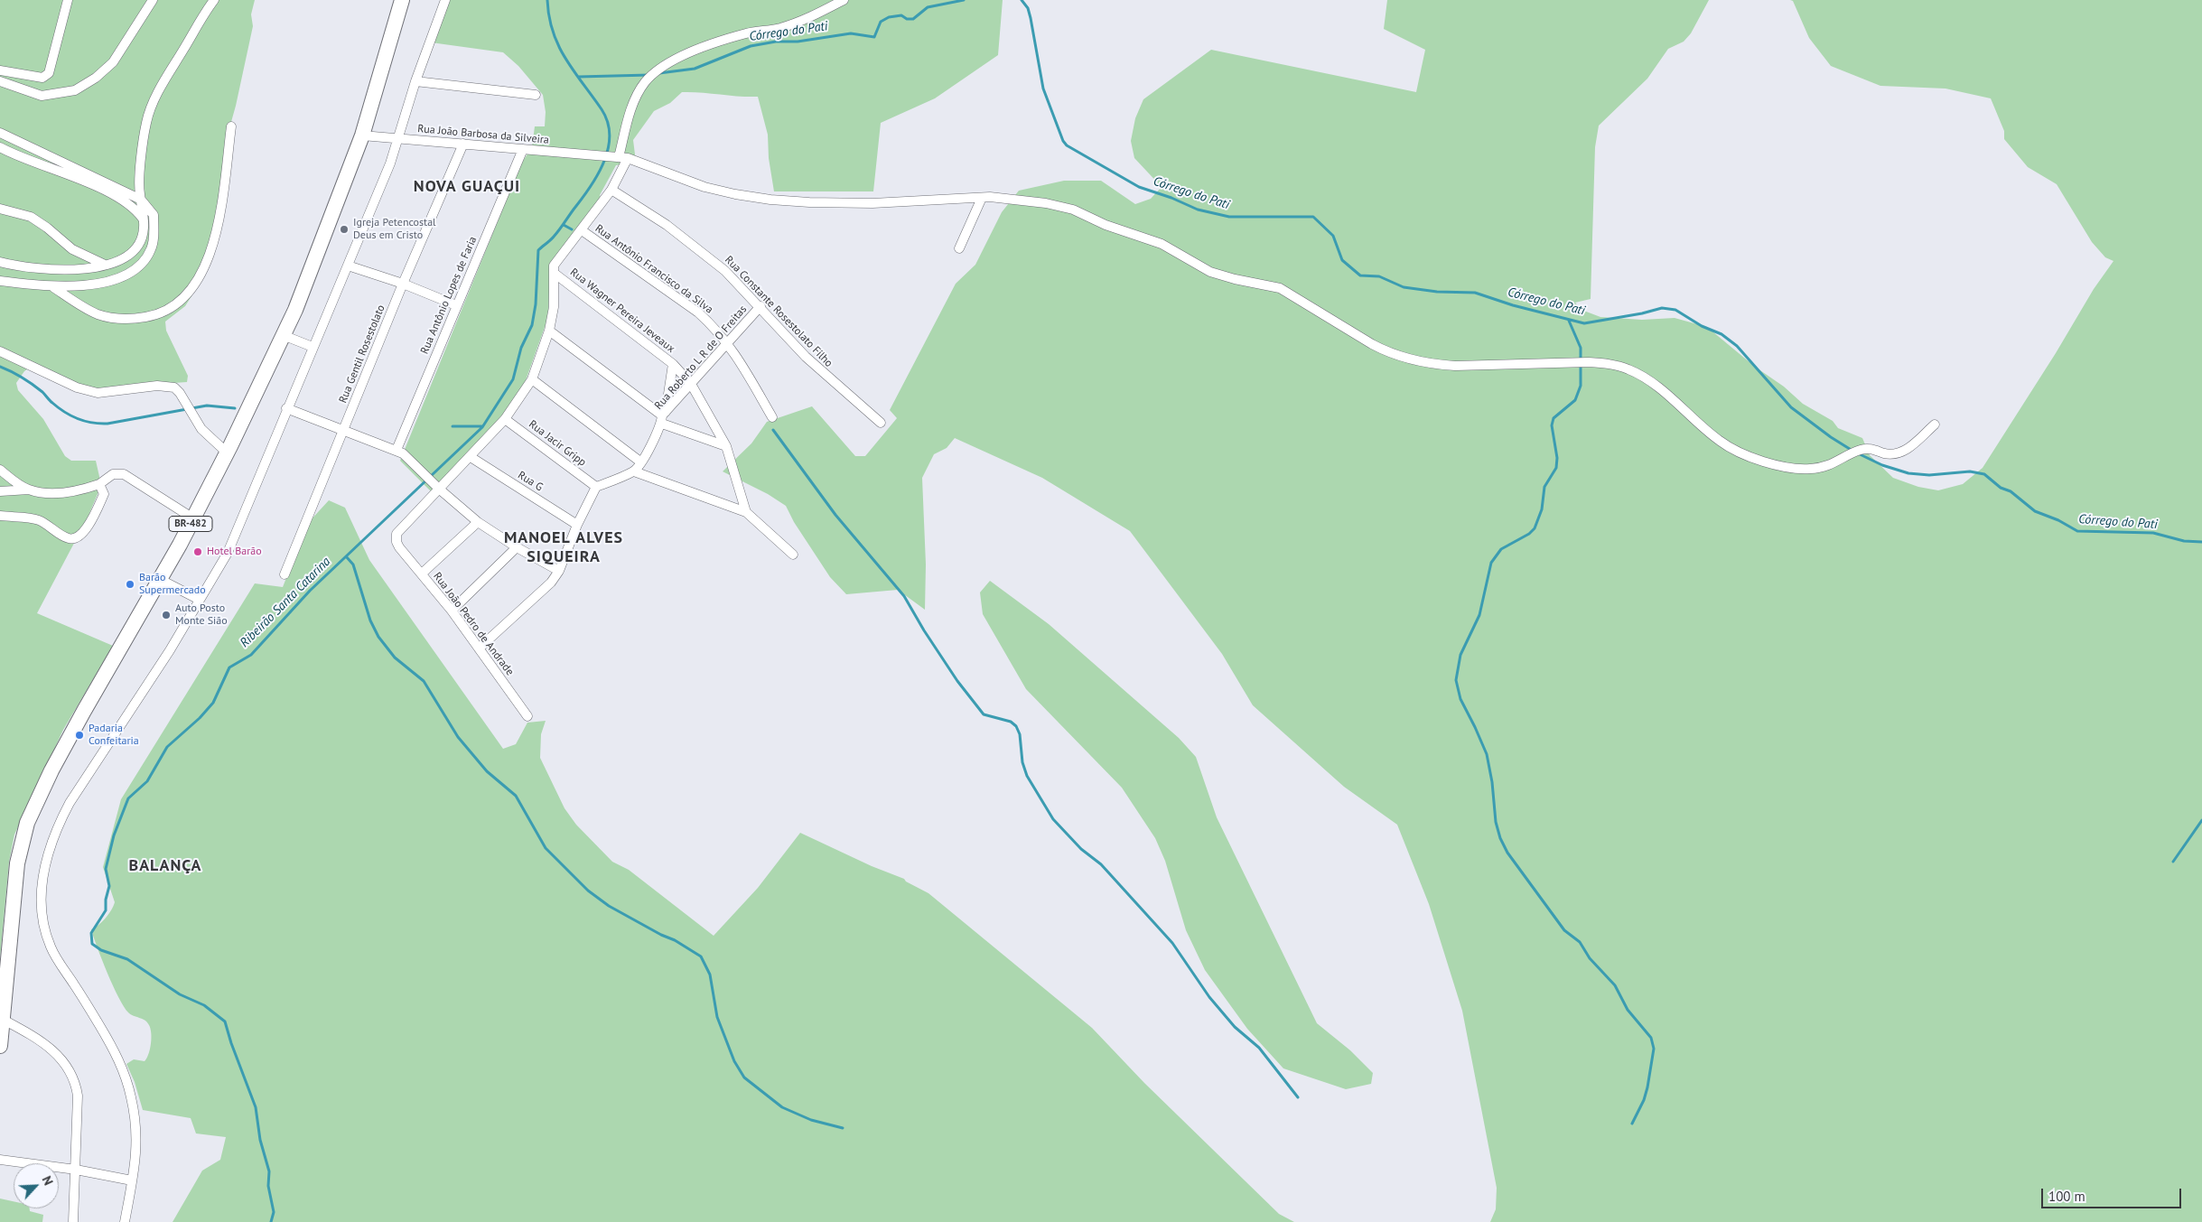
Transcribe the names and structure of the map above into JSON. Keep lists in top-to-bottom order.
{
  "streets": {
    "highway": ["BR-482"],
    "street": [
      "Rua João Barbosa da Silveira",
      "Rua Antônio Francisco da Silva",
      "Rua Antônio Lopes de Faria",
      "Rua Wagner Pereira Jeveaux",
      "Rua Constante Rosestolato Filho",
      "Rua Gentil Rosestolato",
      "Rua Roberto L R de O Freitas",
      "Rua Jacir Gripp",
      "Rua G",
      "Rua João Pedro de Andrade"
    ]
  },
  "crossings": [
    ["Rua João Barbosa da Silveira", "Rua Antônio Lopes de Faria"],
    ["Rua João Barbosa da Silveira", "Rua Gentil Rosestolato"],
    ["Rua João Barbosa da Silveira", "BR-482"],
    ["Rua Antônio Francisco da Silva", "Rua Roberto L R de O Freitas"],
    ["Rua Wagner Pereira Jeveaux", "Rua Roberto L R de O Freitas"],
    ["Rua Constante Rosestolato Filho", "Rua Roberto L R de O Freitas"],
    ["Rua Roberto L R de O Freitas", "Rua Jacir Gripp"]
  ],
  "districts": ["NOVA GUAÇUI", "MANOEL ALVES SIQUEIRA", "BALANÇA"],
  "water": ["Córrego do Pati", "Ribeirão Santa Catarina"],
  "places": [
    "Igreja Petencostal Deus em Cristo",
    "Hotel Barão",
    "Barão Supermercado",
    "Auto Posto Monte Sião",
    "Padaria Confeitaria"
  ],
  "scale_bar": "100 m",
  "north": "top right"
}
